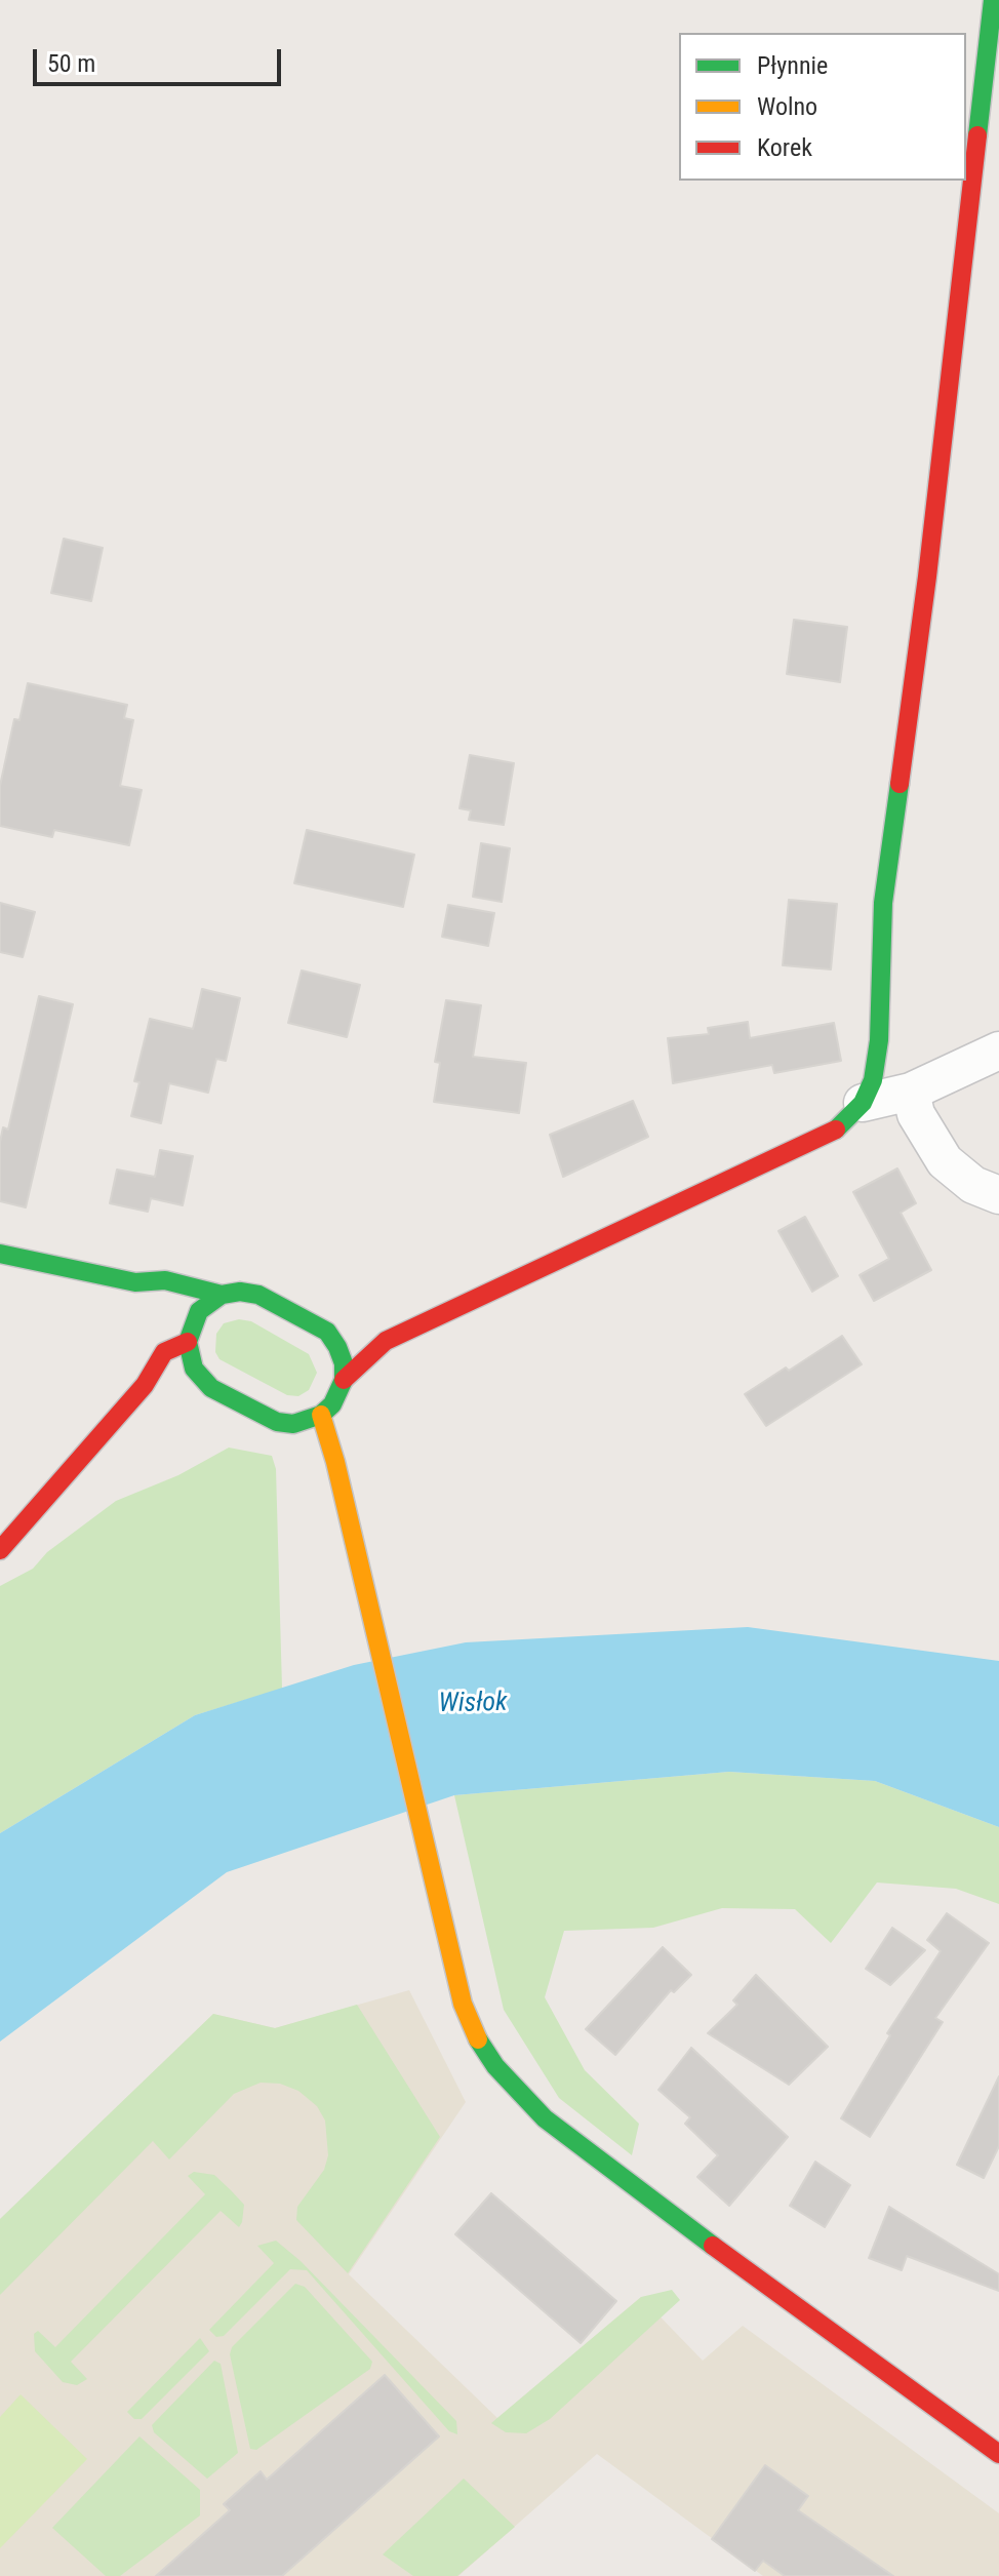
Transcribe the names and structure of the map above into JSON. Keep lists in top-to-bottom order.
{
  "water": ["Wisłok"],
  "legend": ["Płynnie", "Wolno", "Korek"],
  "scale_bar": "50 m"
}
